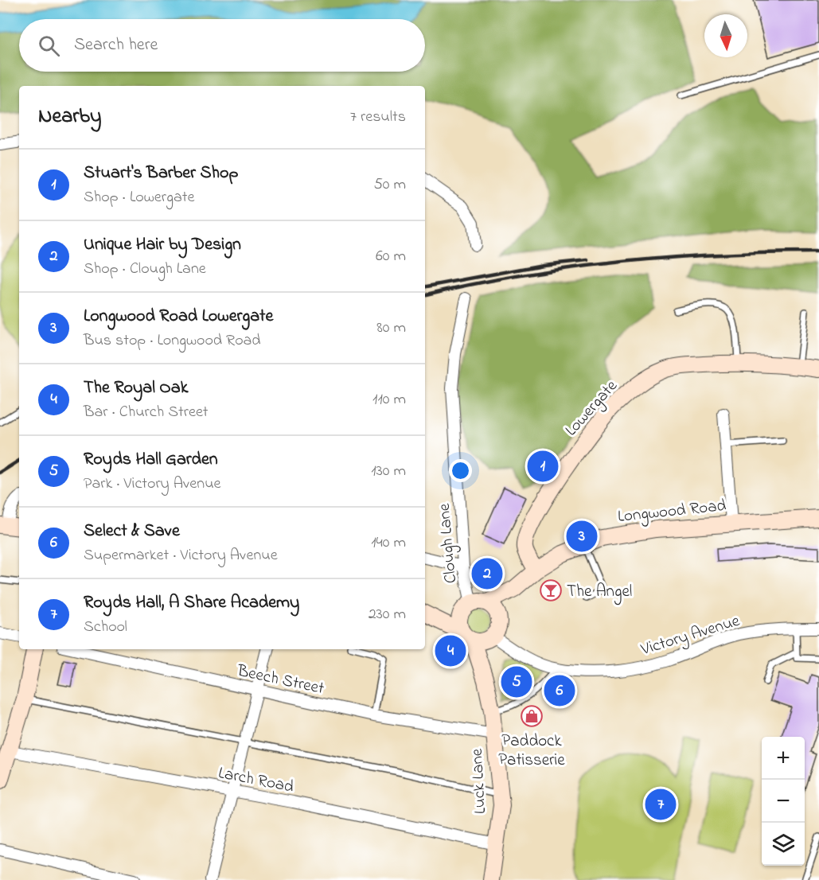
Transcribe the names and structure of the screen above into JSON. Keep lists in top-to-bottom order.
{
  "streets": {
    "street": [
      "Lowergate",
      "Longwood Road",
      "Clough Lane",
      "Victory Avenue",
      "Beech Street",
      "Larch Road",
      "Luck Lane"
    ]
  },
  "crossings": [
    ["Lowergate", "Longwood Road"],
    ["Longwood Road", "Clough Lane"],
    ["Longwood Road", "Luck Lane"],
    ["Clough Lane", "Luck Lane"],
    ["Victory Avenue", "Luck Lane"],
    ["Beech Street", "Luck Lane"],
    ["Larch Road", "Luck Lane"]
  ],
  "places": {
    "bar": ["The Angel"],
    "shop": ["Paddock Patisserie"]
  },
  "north": "bottom",
  "page": {
    "search": "Search here",
    "heading": ["Nearby", "7 results"],
    "list": [
      {
        "mark": "1",
        "name": "Stuart's Barber Shop",
        "note": "Shop · Lowergate",
        "value": "50 m"
      },
      {
        "mark": "2",
        "name": "Unique Hair by Design",
        "note": "Shop · Clough Lane",
        "value": "60 m"
      },
      {
        "mark": "3",
        "name": "Longwood Road Lowergate",
        "note": "Bus stop · Longwood Road",
        "value": "80 m"
      },
      {
        "mark": "4",
        "name": "The Royal Oak",
        "note": "Bar · Church Street",
        "value": "110 m"
      },
      {
        "mark": "5",
        "name": "Royds Hall Garden",
        "note": "Park · Victory Avenue",
        "value": "130 m"
      },
      {
        "mark": "6",
        "name": "Select & Save",
        "note": "Supermarket · Victory Avenue",
        "value": "140 m"
      },
      {
        "mark": "7",
        "name": "Royds Hall, A Share Academy",
        "note": "School",
        "value": "230 m"
      }
    ],
    "pins": [
      "1",
      "3",
      "2",
      "4",
      "5",
      "6",
      "7"
    ],
    "map_buttons": ["+", "−"]
  }
}
